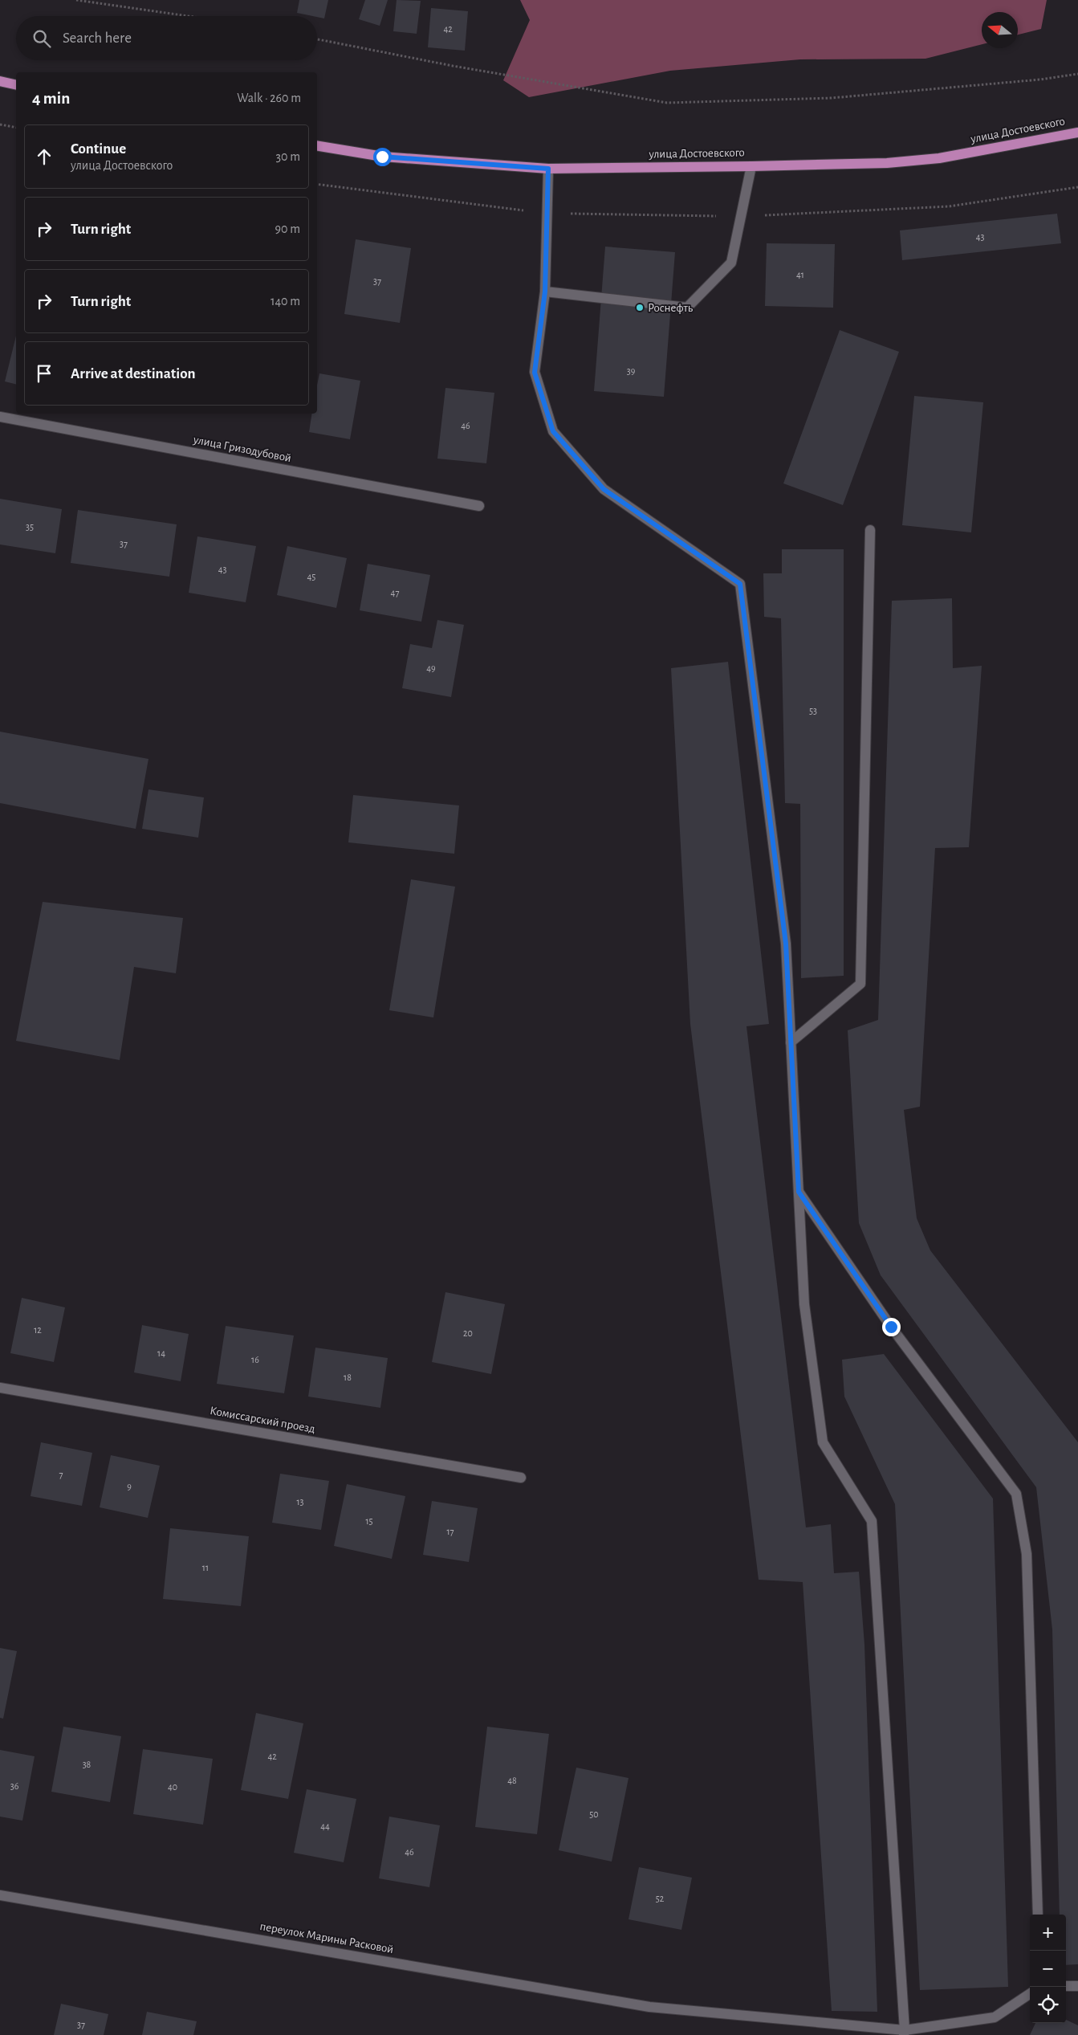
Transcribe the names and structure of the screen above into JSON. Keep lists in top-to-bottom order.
{
  "streets": {
    "main road": ["улица Достоевского"],
    "street": ["улица Гризодубовой", "Комиссарский проезд", "переулок Марины Расковой"]
  },
  "places": ["Роснефть"],
  "house_numbers": [
    "42",
    "43",
    "41",
    "37",
    "39",
    "46",
    "35",
    "37",
    "43",
    "45",
    "47",
    "49",
    "53",
    "12",
    "20",
    "14",
    "16",
    "18",
    "7",
    "9",
    "13",
    "15",
    "17",
    "11",
    "42",
    "38",
    "48",
    "36",
    "40",
    "50",
    "44",
    "46",
    "52",
    "37"
  ],
  "north": "left",
  "page": {
    "search": "Search here",
    "heading": ["4 min", "Walk · 260 m"],
    "list": [
      ["Continue", "улица Достоевского", "30 m"],
      ["Turn right", "90 m"],
      ["Turn right", "140 m"],
      "Arrive at destination"
    ],
    "map_buttons": ["+", "−"]
  }
}
